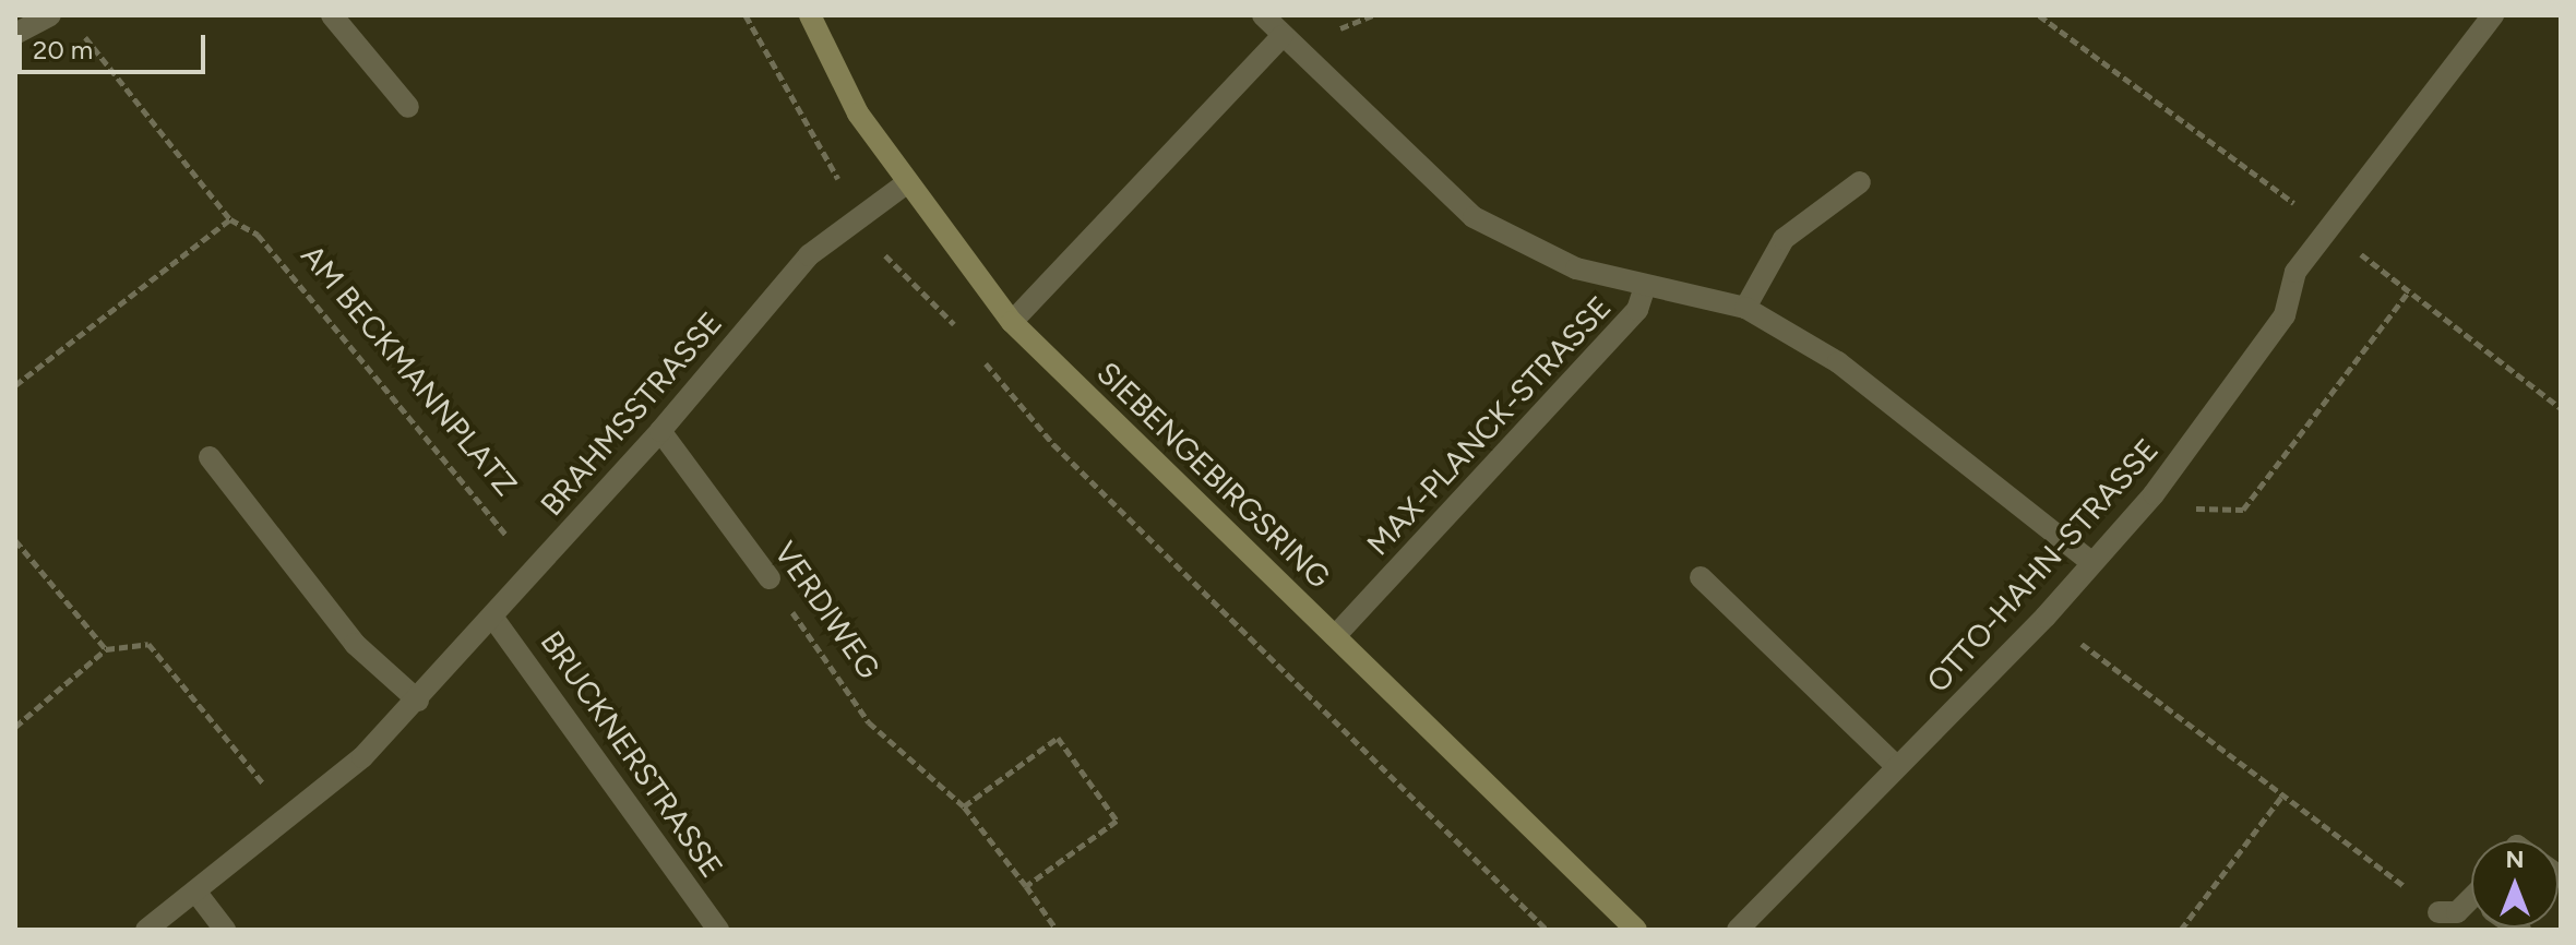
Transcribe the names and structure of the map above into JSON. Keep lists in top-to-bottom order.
{
  "streets": {
    "street": [
      "BRAHMSSTRASSE",
      "MAX-PLANCK-STRASSE",
      "SIEBENGEBIRGSRING",
      "OTTO-HAHN-STRASSE",
      "VERDIWEG",
      "BRUCKNERSTRASSE"
    ],
    "path": ["AM BECKMANNPLATZ"]
  },
  "crossings": [
    ["AM BECKMANNPLATZ", "BRAHMSSTRASSE"],
    ["BRAHMSSTRASSE", "SIEBENGEBIRGSRING"],
    ["BRAHMSSTRASSE", "VERDIWEG"],
    ["BRAHMSSTRASSE", "BRUCKNERSTRASSE"],
    ["MAX-PLANCK-STRASSE", "SIEBENGEBIRGSRING"],
    ["MAX-PLANCK-STRASSE", "OTTO-HAHN-STRASSE"]
  ],
  "scale_bar": "20 m",
  "north": "top"
}
